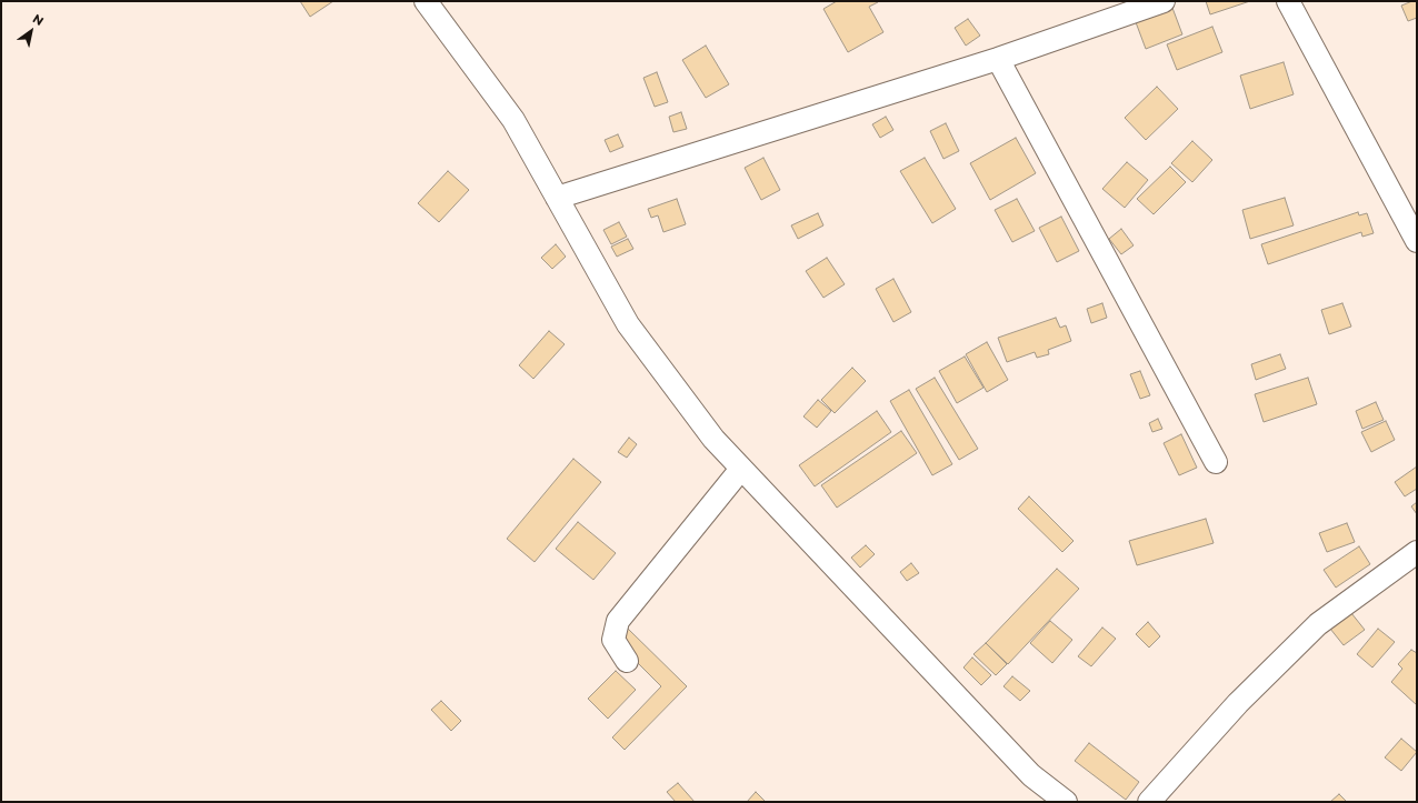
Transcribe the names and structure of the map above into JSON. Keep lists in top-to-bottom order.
{
  "north": "top right"
}
